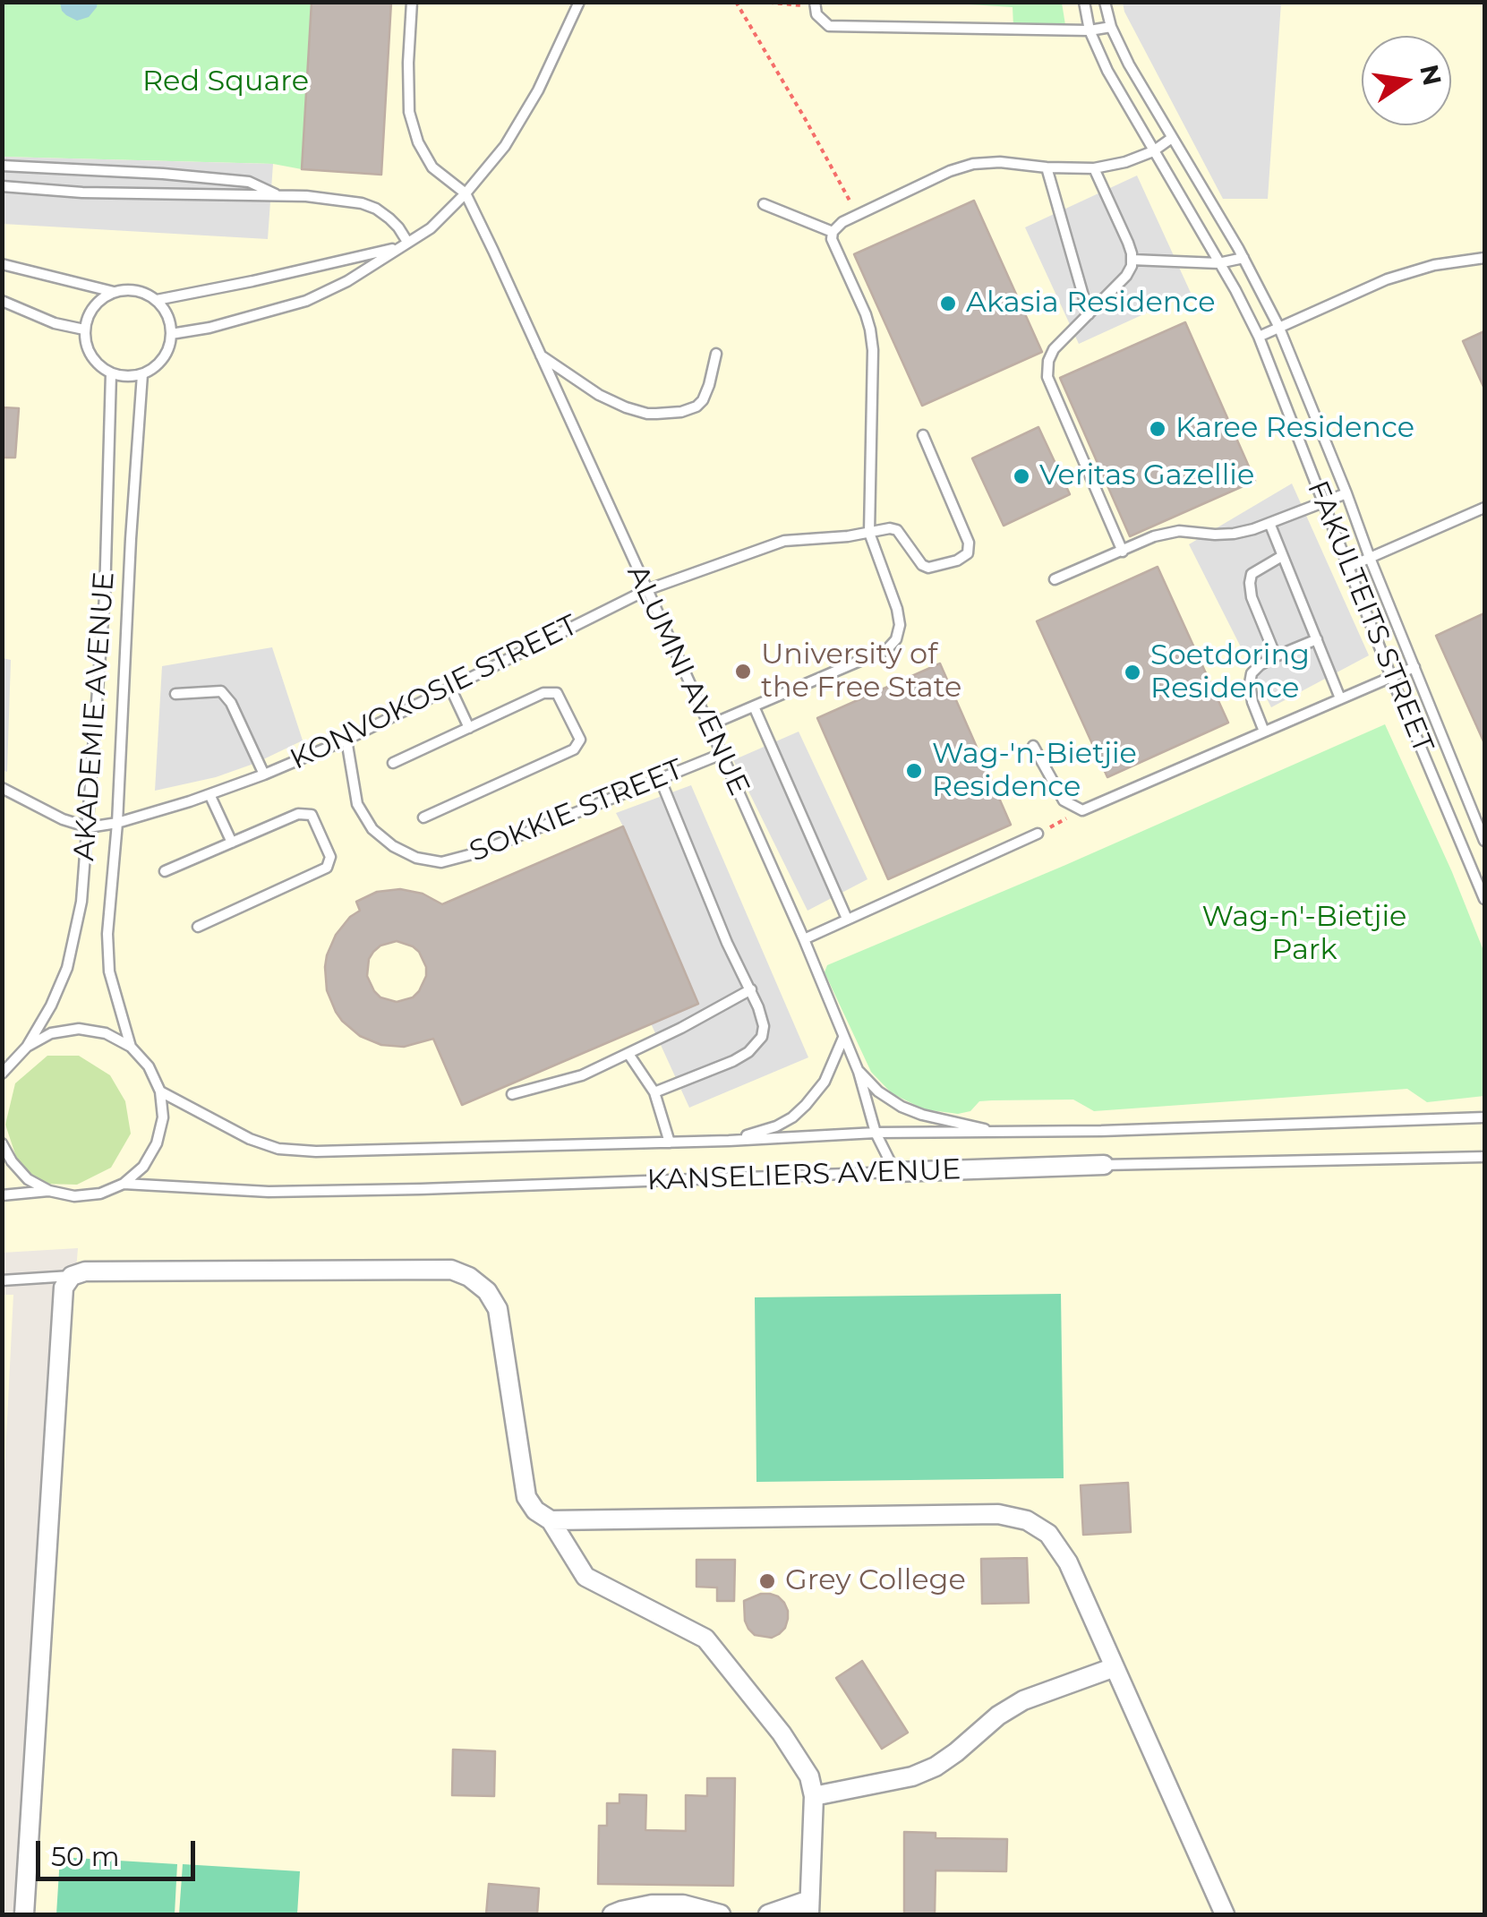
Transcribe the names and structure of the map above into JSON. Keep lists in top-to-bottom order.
{
  "streets": {
    "street": ["KANSELIERS AVENUE"],
    "lane": [
      "FAKULTEITS STREET",
      "ALUMNI AVENUE",
      "KONVOKOSIE STREET",
      "AKADEMIE AVENUE",
      "SOKKIE STREET"
    ]
  },
  "crossings": [
    ["ALUMNI AVENUE", "KONVOKOSIE STREET"],
    ["ALUMNI AVENUE", "SOKKIE STREET"],
    ["ALUMNI AVENUE", "KANSELIERS AVENUE"],
    ["KONVOKOSIE STREET", "AKADEMIE AVENUE"],
    ["KONVOKOSIE STREET", "SOKKIE STREET"]
  ],
  "parks": ["Red Square", "Wag-n'-Bietjie Park"],
  "places": [
    "Akasia Residence",
    "Karee Residence",
    "Veritas Gazellie",
    "University of the Free State",
    "Soetdoring Residence",
    "Wag-'n-Bietjie Residence",
    "Grey College"
  ],
  "scale_bar": "50 m",
  "north": "right"
}
